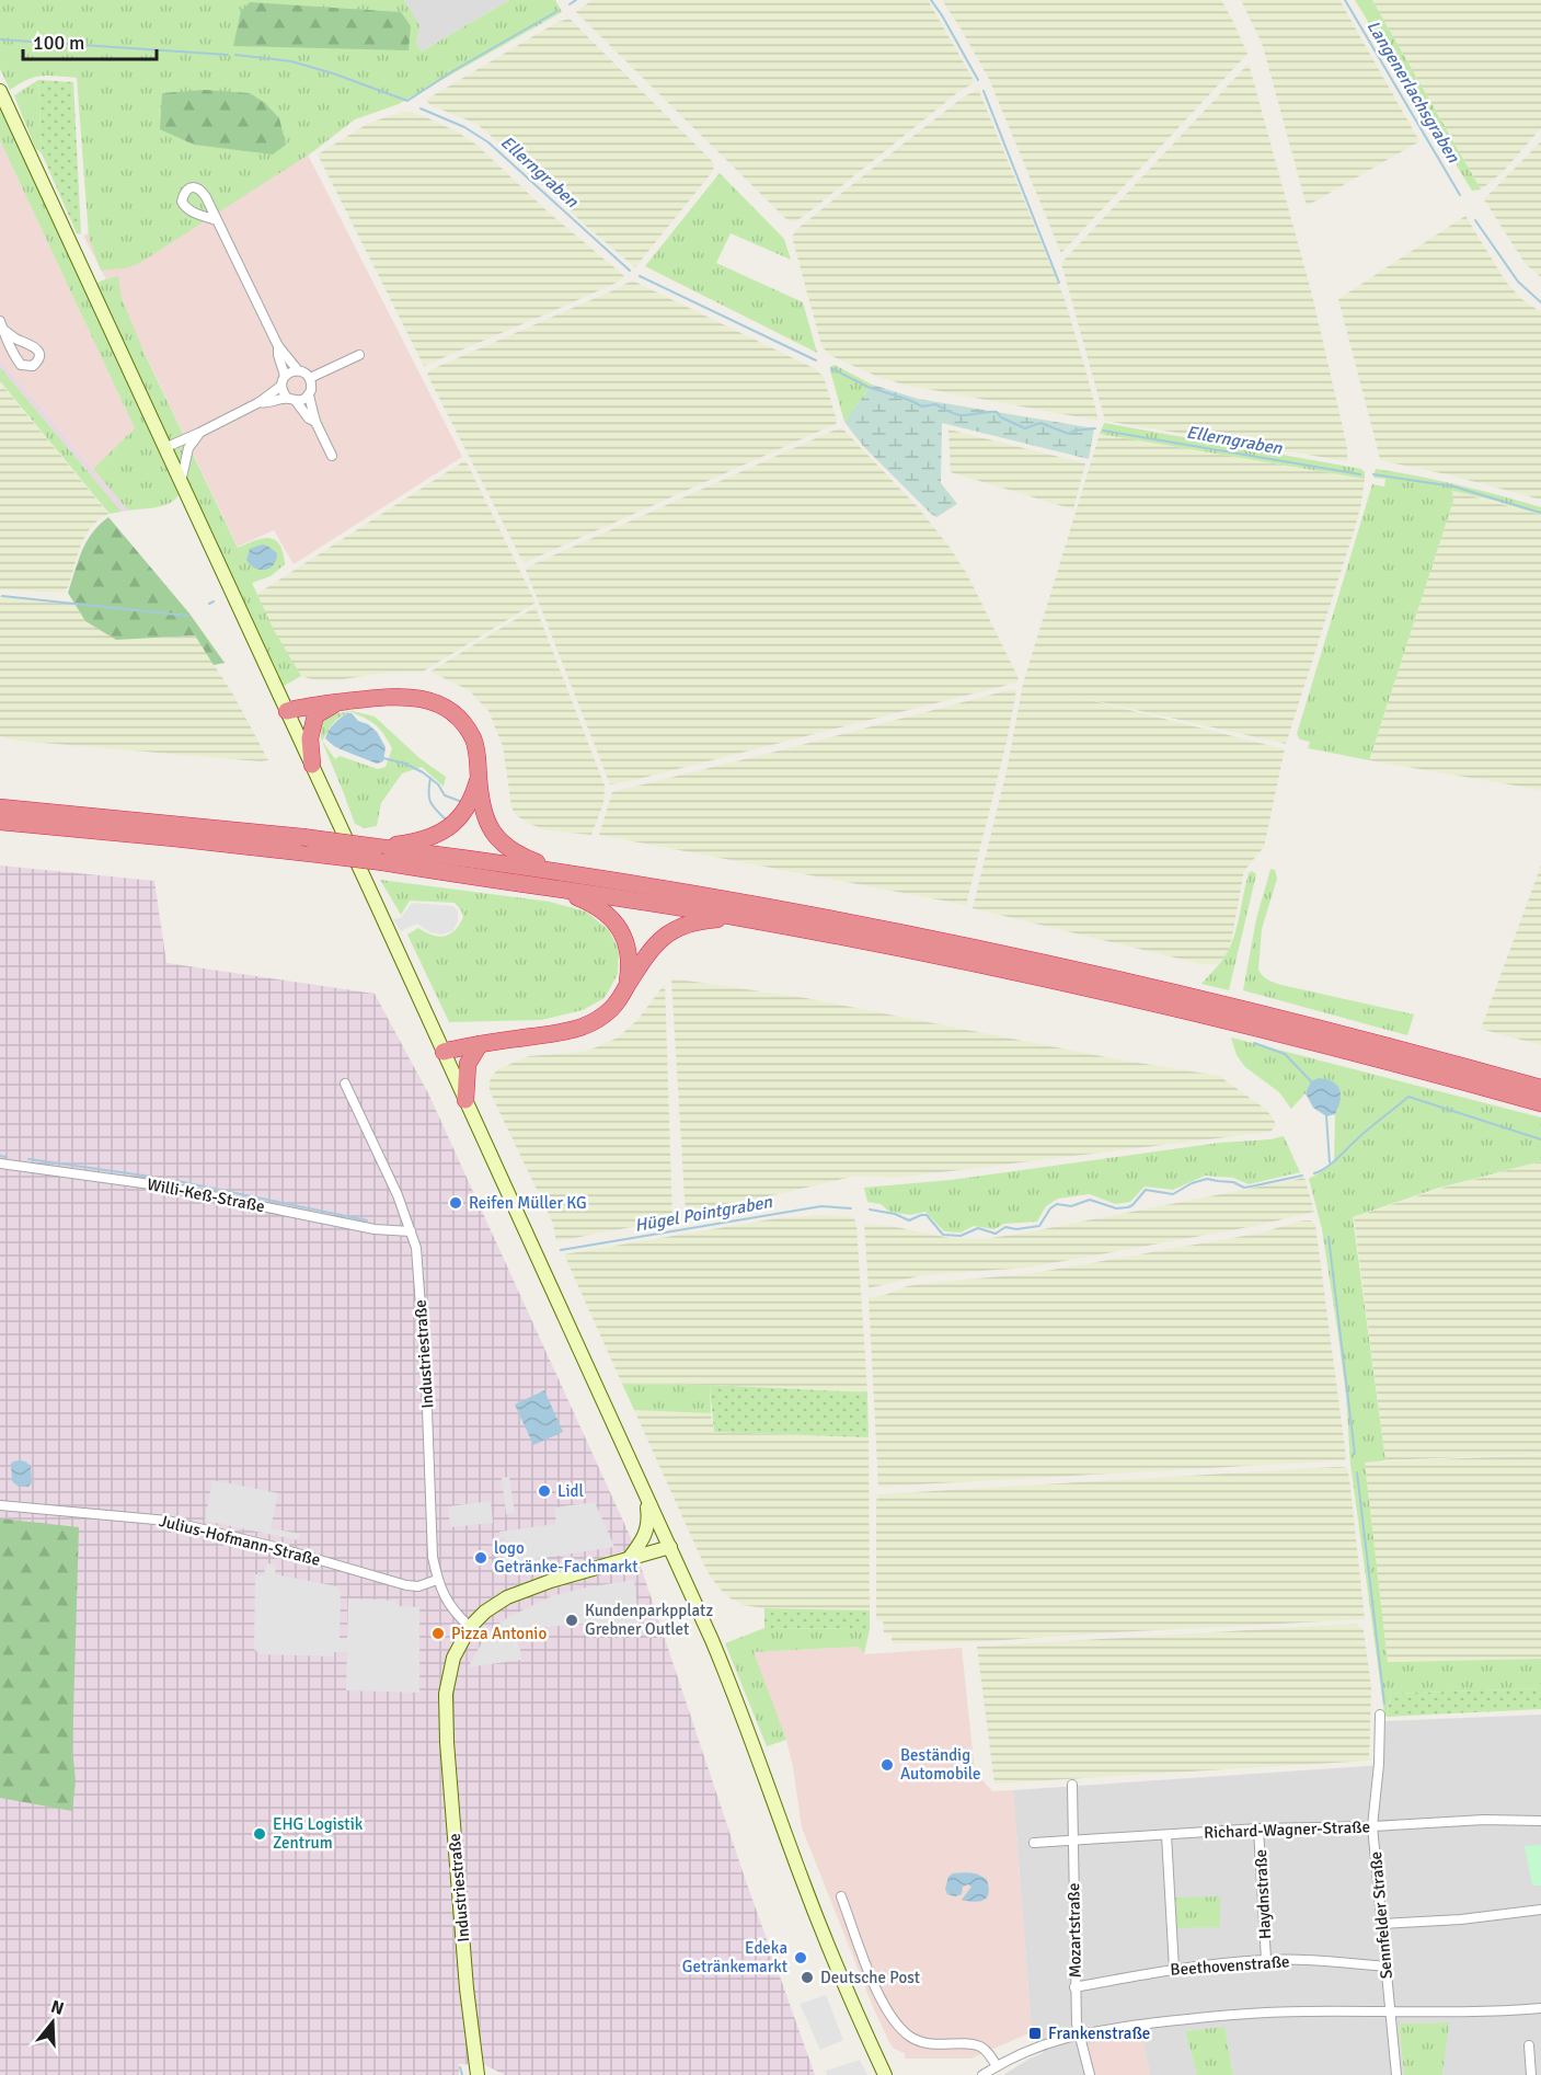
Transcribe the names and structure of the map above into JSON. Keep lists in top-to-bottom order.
{
  "streets": {
    "main road": ["Industriestraße"],
    "street": [
      "Willi-Keß-Straße",
      "Julius-Hofmann-Straße",
      "Richard-Wagner-Straße",
      "Haydnstraße",
      "Sennfelder Straße",
      "Mozartstraße",
      "Beethovenstraße"
    ]
  },
  "crossings": [
    ["Willi-Keß-Straße", "Industriestraße"],
    ["Industriestraße", "Julius-Hofmann-Straße"],
    ["Richard-Wagner-Straße", "Haydnstraße"],
    ["Richard-Wagner-Straße", "Sennfelder Straße"],
    ["Richard-Wagner-Straße", "Mozartstraße"],
    ["Haydnstraße", "Beethovenstraße"],
    ["Sennfelder Straße", "Beethovenstraße"],
    ["Mozartstraße", "Beethovenstraße"]
  ],
  "water": ["Langenerlachsgraben", "Ellerngraben", "Hügel Pointgraben"],
  "places": {
    "other": [
      "Reifen Müller KG",
      "Lidl",
      "logo Getränke-Fachmarkt",
      "Kundenparkpplatz Grebner Outlet",
      "Pizza Antonio",
      "Beständig Automobile",
      "EHG Logistik Zentrum",
      "Edeka Getränkemarkt",
      "Deutsche Post"
    ],
    "transit": ["Frankenstraße"]
  },
  "scale_bar": "100 m",
  "north": "top"
}
